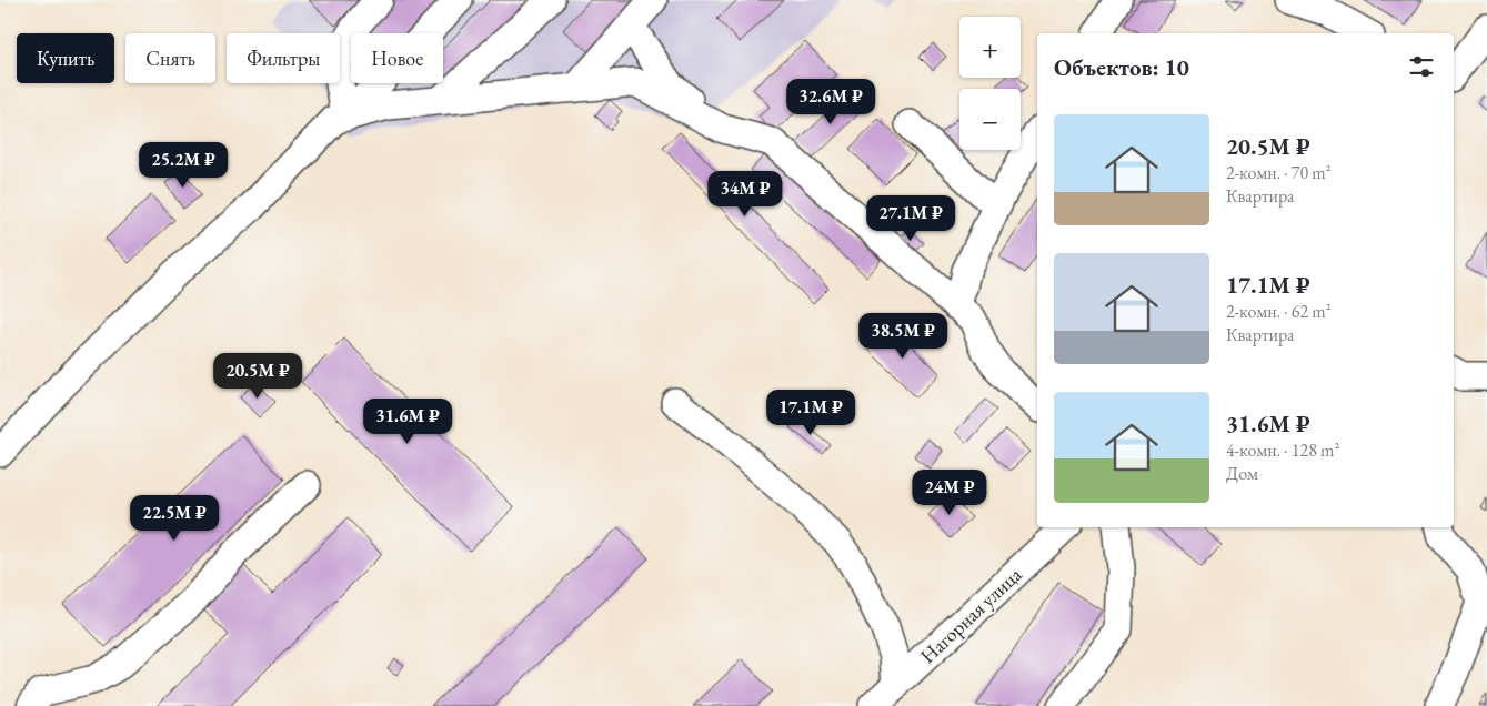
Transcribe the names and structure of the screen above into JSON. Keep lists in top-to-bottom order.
{
  "streets": {
    "street": ["Нагорная улица"]
  },
  "page": {
    "map_buttons": ["+", "−"],
    "chip": [
      "Купить",
      "Снять",
      "Фильтры",
      "Новое"
    ],
    "heading": "Объектов: 10",
    "price": [
      "32.6M ₽",
      "25.2M ₽",
      "34M ₽",
      "27.1M ₽",
      "38.5M ₽",
      "20.5M ₽",
      "17.1M ₽",
      "31.6M ₽",
      "24M ₽",
      "22.5M ₽"
    ],
    "list": [
      {
        "name": "20.5M ₽",
        "note": "2-комн. · 70 m² · Квартира"
      },
      {
        "name": "17.1M ₽",
        "note": "2-комн. · 62 m² · Квартира"
      },
      {
        "name": "31.6M ₽",
        "note": "4-комн. · 128 m² · Дом"
      }
    ]
  }
}
